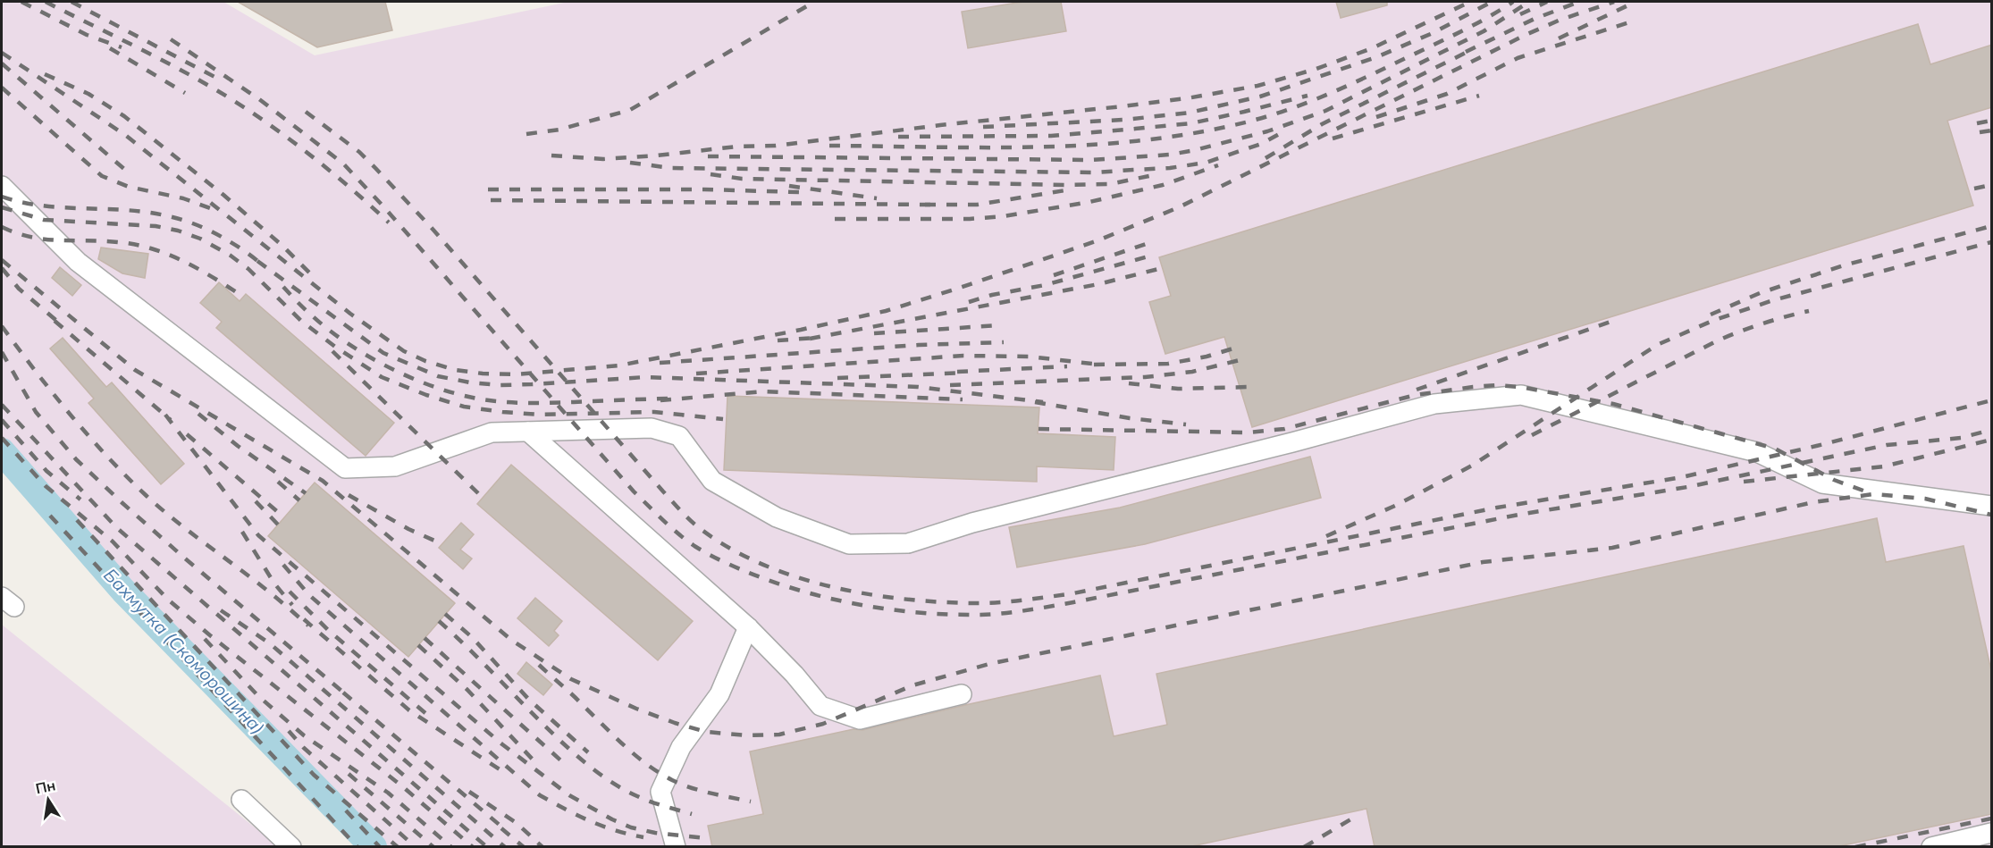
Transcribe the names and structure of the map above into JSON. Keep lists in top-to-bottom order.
{
  "water": ["Бахмутка (Скоморошина)"],
  "north": "top"
}
